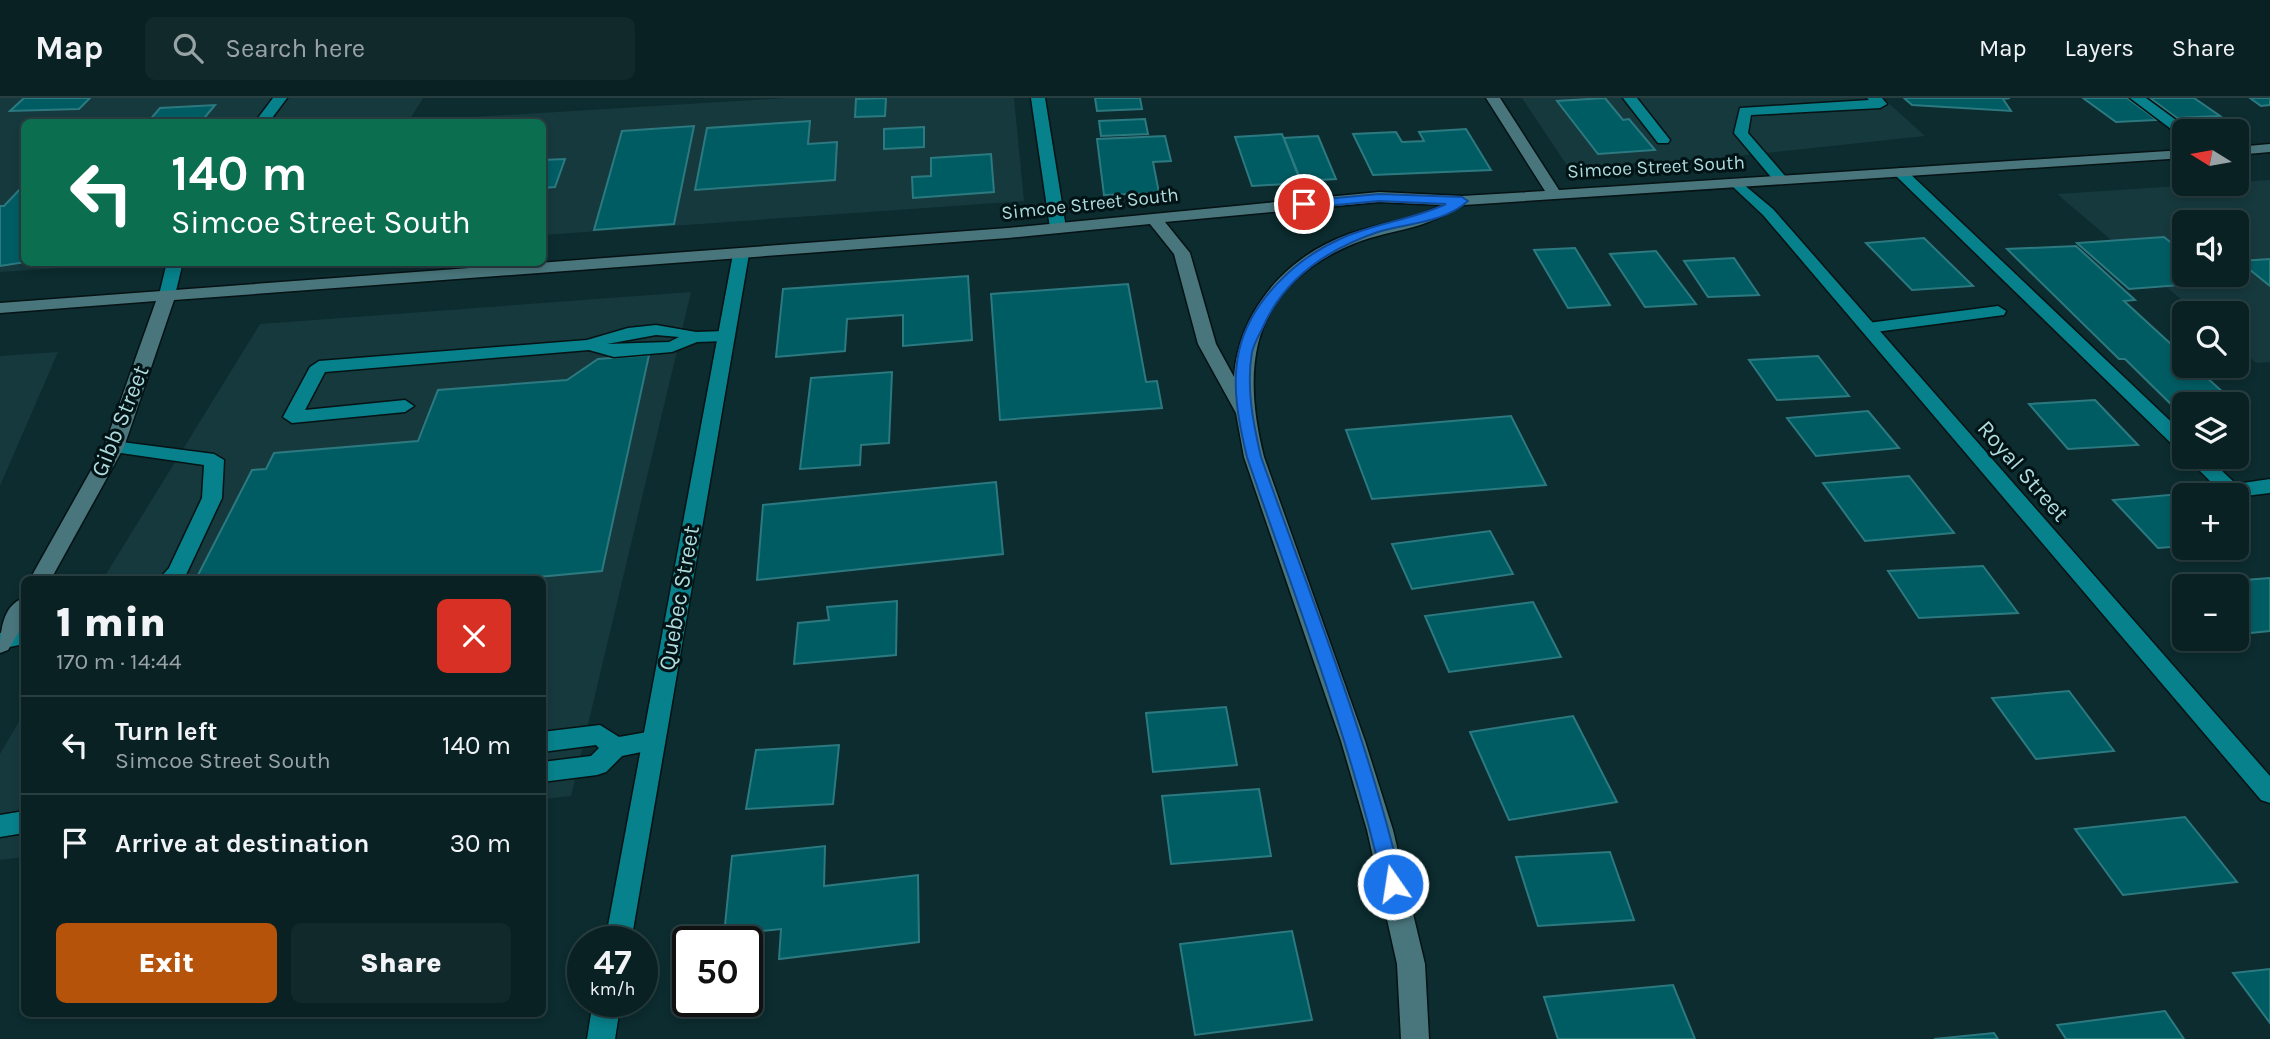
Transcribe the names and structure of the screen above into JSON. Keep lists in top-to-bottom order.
{
  "streets": {
    "main road": ["Simcoe Street South", "Gibb Street"],
    "street": ["Royal Street", "Quebec Street"]
  },
  "crossings": [
    ["Simcoe Street South", "Gibb Street"],
    ["Simcoe Street South", "Royal Street"],
    ["Simcoe Street South", "Quebec Street"]
  ],
  "north": "left",
  "page": {
    "header": "Map",
    "search": "Search here",
    "nav": ["Map", "Layers", "Share"],
    "map_buttons": ["+", "−"],
    "turn": ["140 m", "Simcoe Street South"],
    "heading": ["1 min", "170 m · 14:44"],
    "list": [
      {
        "name": "Turn left",
        "note": "Simcoe Street South",
        "value": "140 m"
      },
      {
        "name": "Arrive at destination",
        "value": "30 m"
      }
    ],
    "buttons": ["Exit", "Share"],
    "speed": "47 km/h",
    "limit": "50"
  }
}
